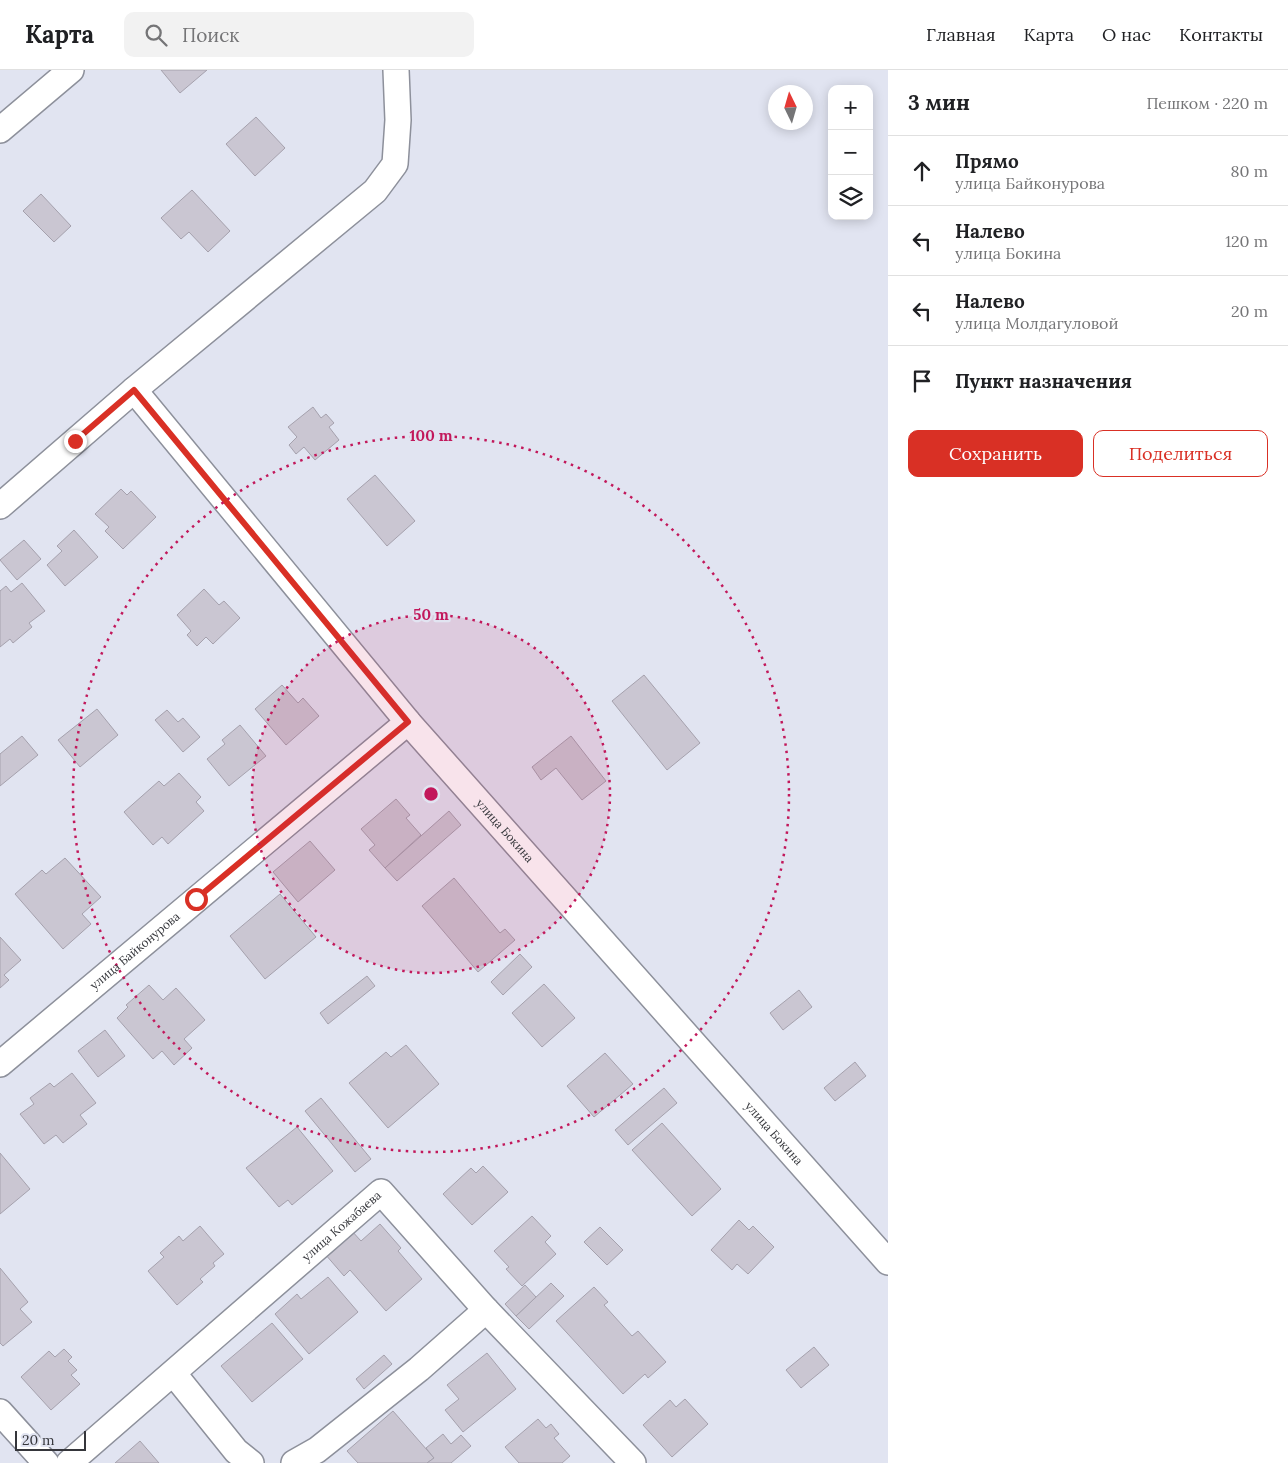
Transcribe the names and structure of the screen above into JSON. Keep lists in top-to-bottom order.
{
  "streets": {
    "street": ["улица Бокина", "улица Байконурова", "улица Кожабаева"]
  },
  "crossings": [
    ["улица Бокина", "улица Байконурова"]
  ],
  "scale_bar": "20 m",
  "north": "top",
  "page": {
    "header": "Карта",
    "search": "Поиск",
    "nav": [
      "Главная",
      "Карта",
      "О нас",
      "Контакты"
    ],
    "heading": ["3 мин", "Пешком · 220 m"],
    "map_buttons": ["+", "−"],
    "list": [
      ["Прямо", "улица Байконурова", "80 m"],
      ["Налево", "улица Бокина", "120 m"],
      ["Налево", "улица Молдагуловой", "20 m"],
      "Пункт назначения"
    ],
    "buttons": ["Сохранить", "Поделиться"],
    "scale": "20 m"
  },
  "rings": ["100 m", "50 m"]
}
